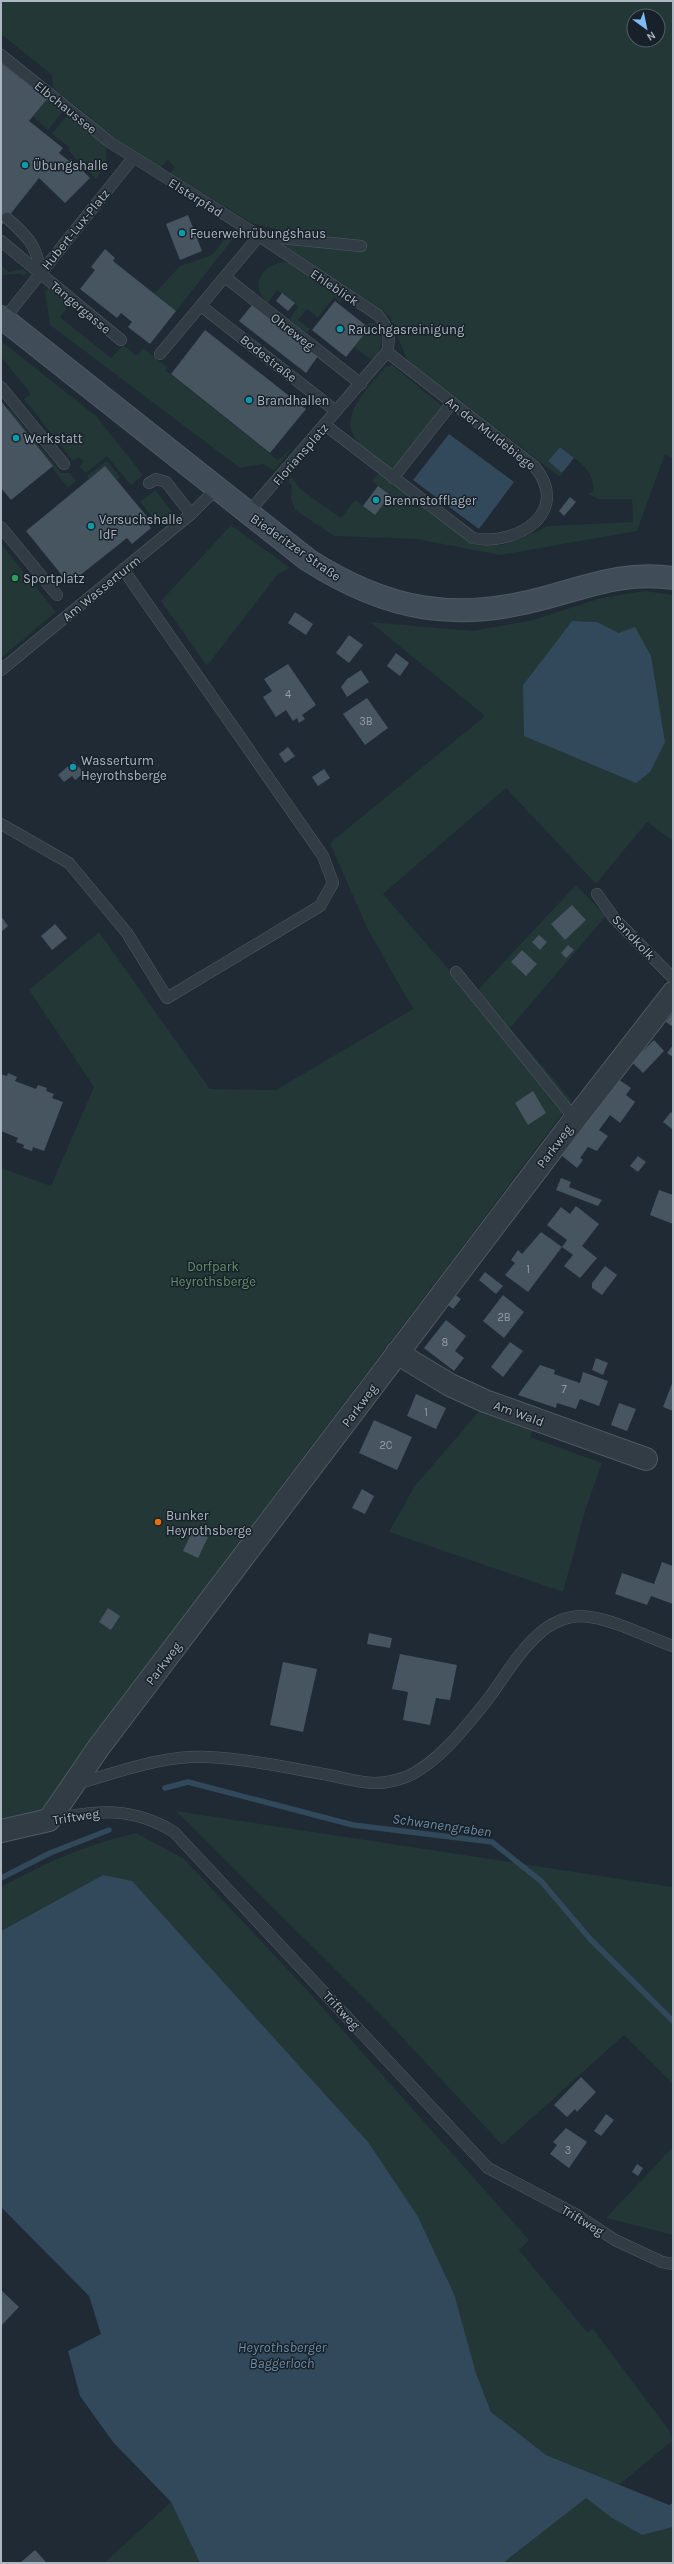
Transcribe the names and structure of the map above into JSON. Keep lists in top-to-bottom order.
{
  "streets": {
    "street": [
      "Biederitzer Straße",
      "Parkweg",
      "Am Wald",
      "Triftweg"
    ],
    "lane": [
      "Elbchaussee",
      "Elsterpfad",
      "Hubert-Lux-Platz",
      "Ehleblick",
      "Tangergasse",
      "Ohreweg",
      "Bodestraße",
      "An der Muldebiege",
      "Floriansplatz",
      "Am Wasserturm",
      "Sandkolk"
    ]
  },
  "crossings": [
    ["Elbchaussee", "Elsterpfad"],
    ["Elbchaussee", "Hubert-Lux-Platz"],
    ["Elsterpfad", "Hubert-Lux-Platz"],
    ["Elsterpfad", "Ehleblick"],
    ["Hubert-Lux-Platz", "Tangergasse"],
    ["Hubert-Lux-Platz", "Biederitzer Straße"],
    ["Ehleblick", "An der Muldebiege"],
    ["Ehleblick", "Floriansplatz"],
    ["Ohreweg", "Floriansplatz"],
    ["Bodestraße", "Floriansplatz"],
    ["An der Muldebiege", "Floriansplatz"],
    ["Floriansplatz", "Biederitzer Straße"],
    ["Biederitzer Straße", "Am Wasserturm"],
    ["Parkweg", "Am Wald"],
    ["Parkweg", "Triftweg"]
  ],
  "water": ["Schwanengraben", "Heyrothsberger Baggerloch"],
  "parks": ["Dorfpark Heyrothsberge"],
  "places": [
    "Übungshalle",
    "Feuerwehrübungshaus",
    "Rauchgasreinigung",
    "Brandhallen",
    "Werkstatt",
    "Brennstofflager",
    "Versuchshalle IdF",
    "Sportplatz",
    "Wasserturm Heyrothsberge",
    "Bunker Heyrothsberge"
  ],
  "house_numbers": [
    "4",
    "3B",
    "1",
    "2B",
    "8",
    "7",
    "1",
    "2C",
    "3"
  ],
  "north": "bottom right"
}
